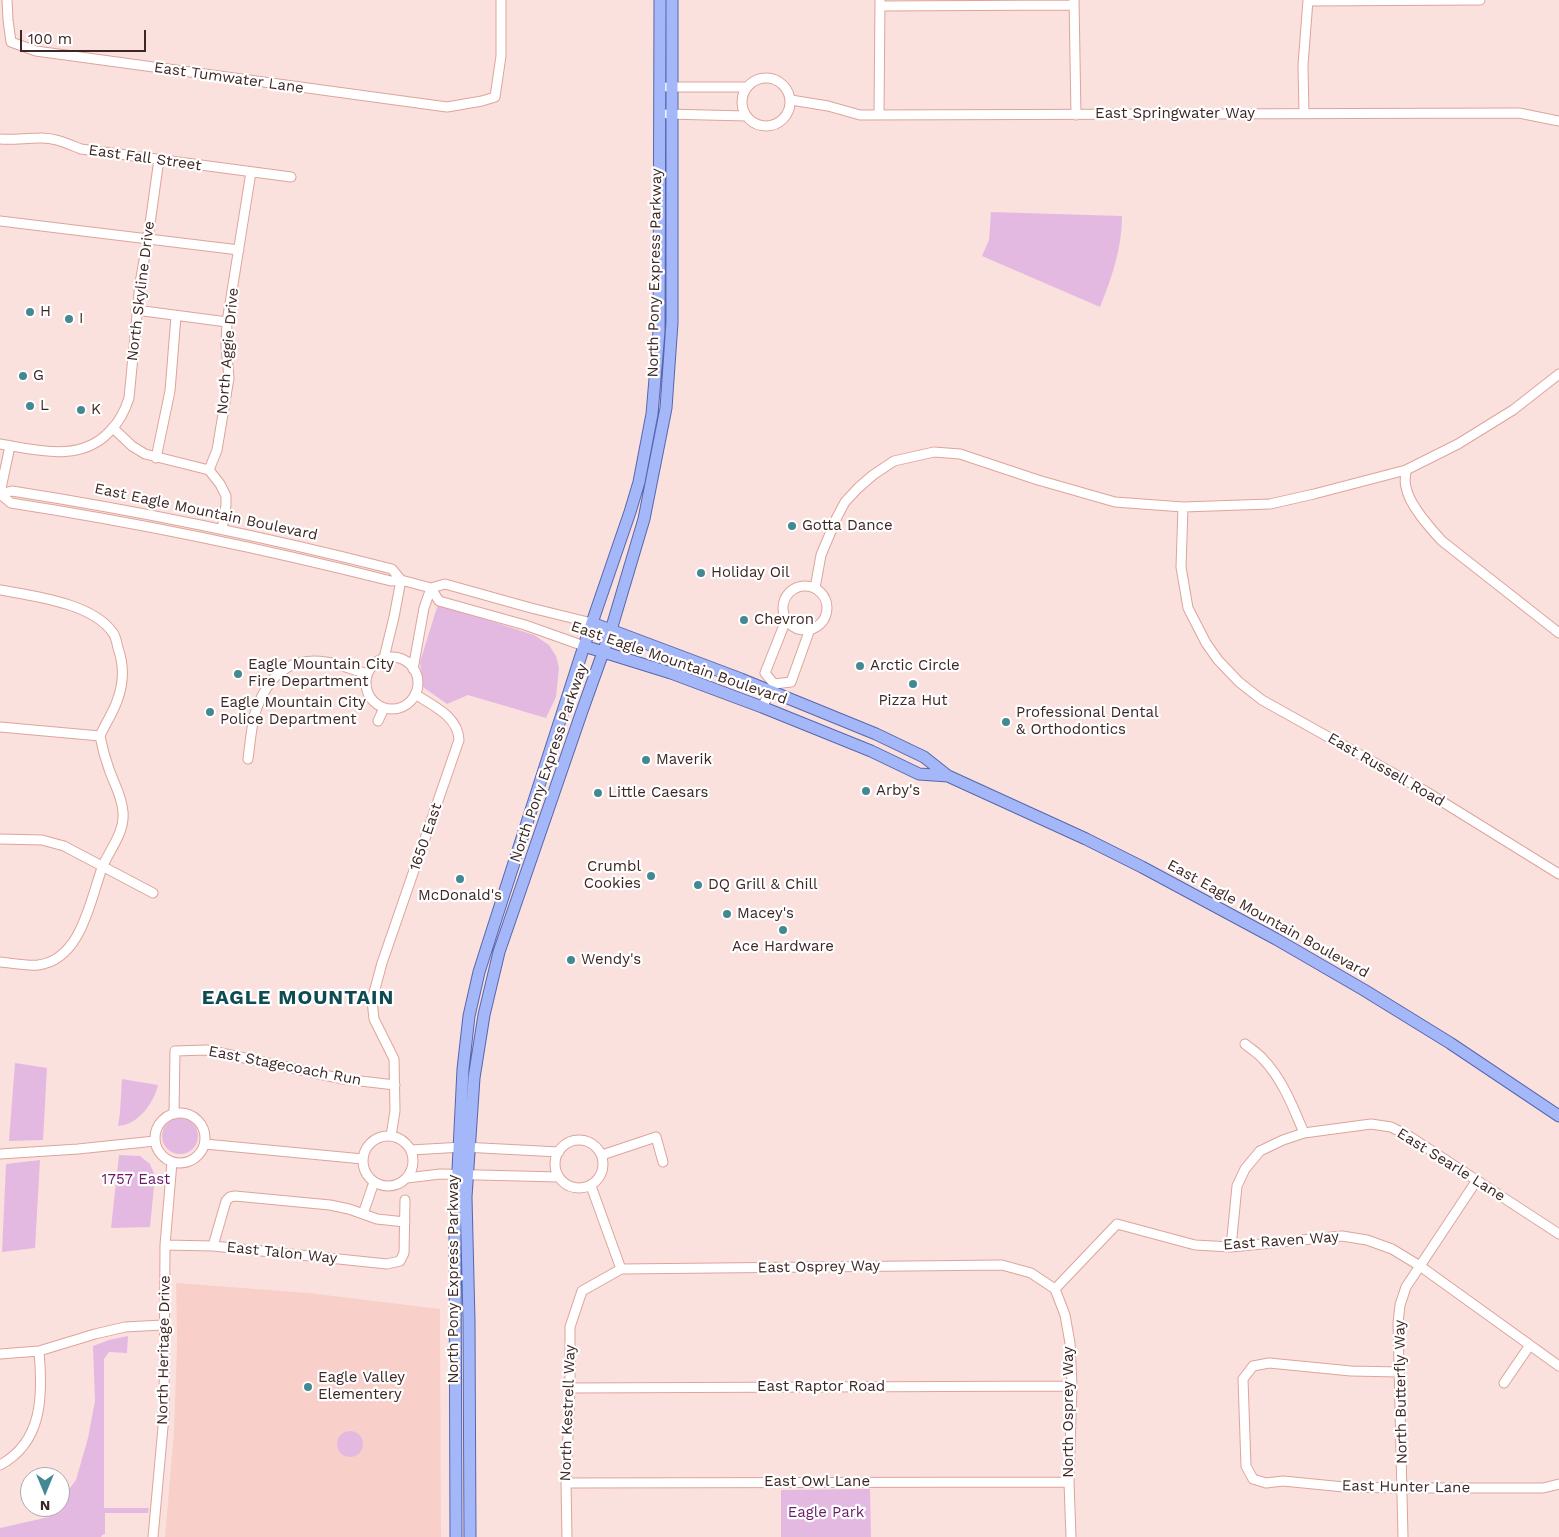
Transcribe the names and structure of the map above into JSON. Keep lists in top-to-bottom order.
{
  "streets": {
    "main road": ["North Pony Express Parkway", "East Eagle Mountain Boulevard"],
    "street": [
      "East Tumwater Lane",
      "East Springwater Way",
      "East Fall Street",
      "North Skyline Drive",
      "North Aggie Drive",
      "East Russell Road",
      "1650 East",
      "East Stagecoach Run",
      "East Searle Lane",
      "East Raven Way",
      "East Talon Way",
      "East Osprey Way",
      "North Heritage Drive",
      "East Raptor Road",
      "North Butterfly Way",
      "North Osprey Way",
      "North Kestrell Way",
      "East Owl Lane",
      "East Hunter Lane"
    ]
  },
  "crossings": [
    ["East Fall Street", "North Skyline Drive"],
    ["East Fall Street", "North Aggie Drive"],
    ["North Pony Express Parkway", "East Eagle Mountain Boulevard"],
    ["1650 East", "East Stagecoach Run"],
    ["East Stagecoach Run", "North Heritage Drive"],
    ["East Searle Lane", "East Raven Way"],
    ["East Searle Lane", "North Butterfly Way"],
    ["East Raven Way", "East Osprey Way"],
    ["East Raven Way", "North Butterfly Way"],
    ["East Raven Way", "North Osprey Way"],
    ["East Talon Way", "North Heritage Drive"],
    ["East Osprey Way", "North Osprey Way"],
    ["East Osprey Way", "North Kestrell Way"],
    ["East Raptor Road", "North Osprey Way"],
    ["East Raptor Road", "North Kestrell Way"],
    ["North Butterfly Way", "East Hunter Lane"],
    ["North Osprey Way", "East Owl Lane"],
    ["North Kestrell Way", "East Owl Lane"]
  ],
  "districts": ["EAGLE MOUNTAIN"],
  "parks": ["1757 East", "Eagle Park"],
  "places": [
    "H",
    "I",
    "G",
    "L",
    "K",
    "Gotta Dance",
    "Holiday Oil",
    "Chevron",
    "Arctic Circle",
    "Eagle Mountain City Fire Department",
    "Pizza Hut",
    "Eagle Mountain City Police Department",
    "Professional Dental & Orthodontics",
    "Maverik",
    "Arby's",
    "Little Caesars",
    "Crumbl Cookies",
    "McDonald's",
    "DQ Grill & Chill",
    "Macey's",
    "Ace Hardware",
    "Wendy's",
    "Eagle Valley Elementery"
  ],
  "scale_bar": "100 m",
  "north": "bottom"
}
